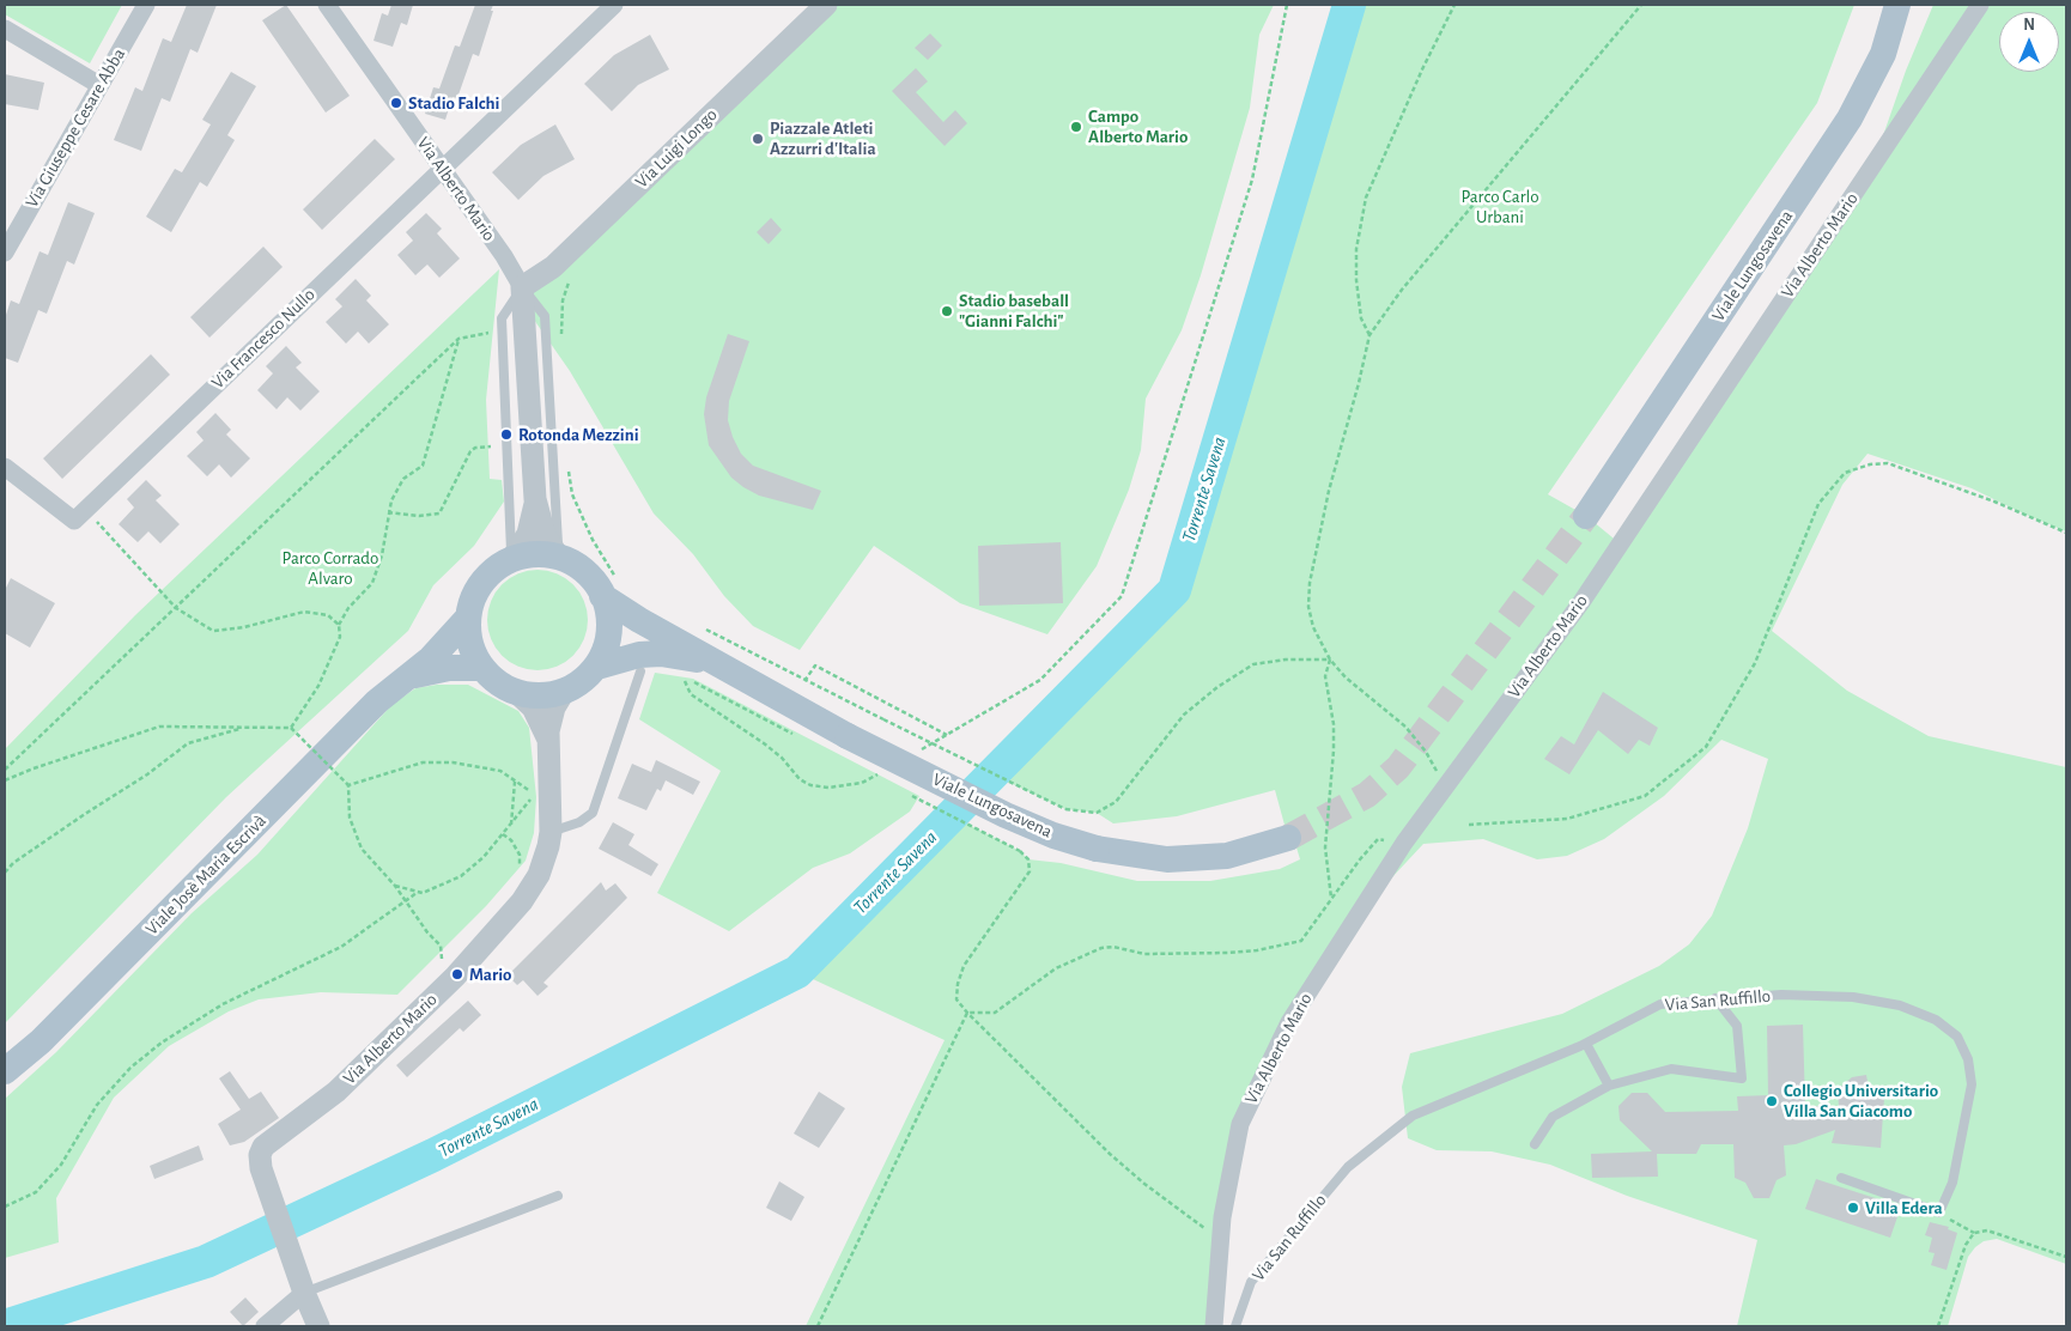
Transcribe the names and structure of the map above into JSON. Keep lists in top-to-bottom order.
{
  "streets": {
    "main road": ["Viale Lungosavena", "Viale Josè Maria Escrivà"],
    "street": [
      "Via Giuseppe Cesare Abba",
      "Via Luigi Longo",
      "Via Alberto Mario",
      "Via Francesco Nullo"
    ],
    "lane": ["Via San Ruffillo"]
  },
  "crossings": [
    ["Via Luigi Longo", "Via Alberto Mario"],
    ["Via Alberto Mario", "Viale Lungosavena"],
    ["Via Alberto Mario", "Via Francesco Nullo"],
    ["Via Alberto Mario", "Viale Josè Maria Escrivà"],
    ["Viale Lungosavena", "Viale Josè Maria Escrivà"]
  ],
  "water": ["Torrente Savena"],
  "parks": ["Parco Carlo Urbani", "Parco Corrado Alvaro"],
  "places": [
    "Stadio Falchi",
    "Campo Alberto Mario",
    "Piazzale Atleti Azzurri d'Italia",
    "Stadio baseball \"Gianni Falchi\"",
    "Rotonda Mezzini",
    "Mario",
    "Collegio Universitario Villa San Giacomo",
    "Villa Edera"
  ],
  "north": "top"
}
